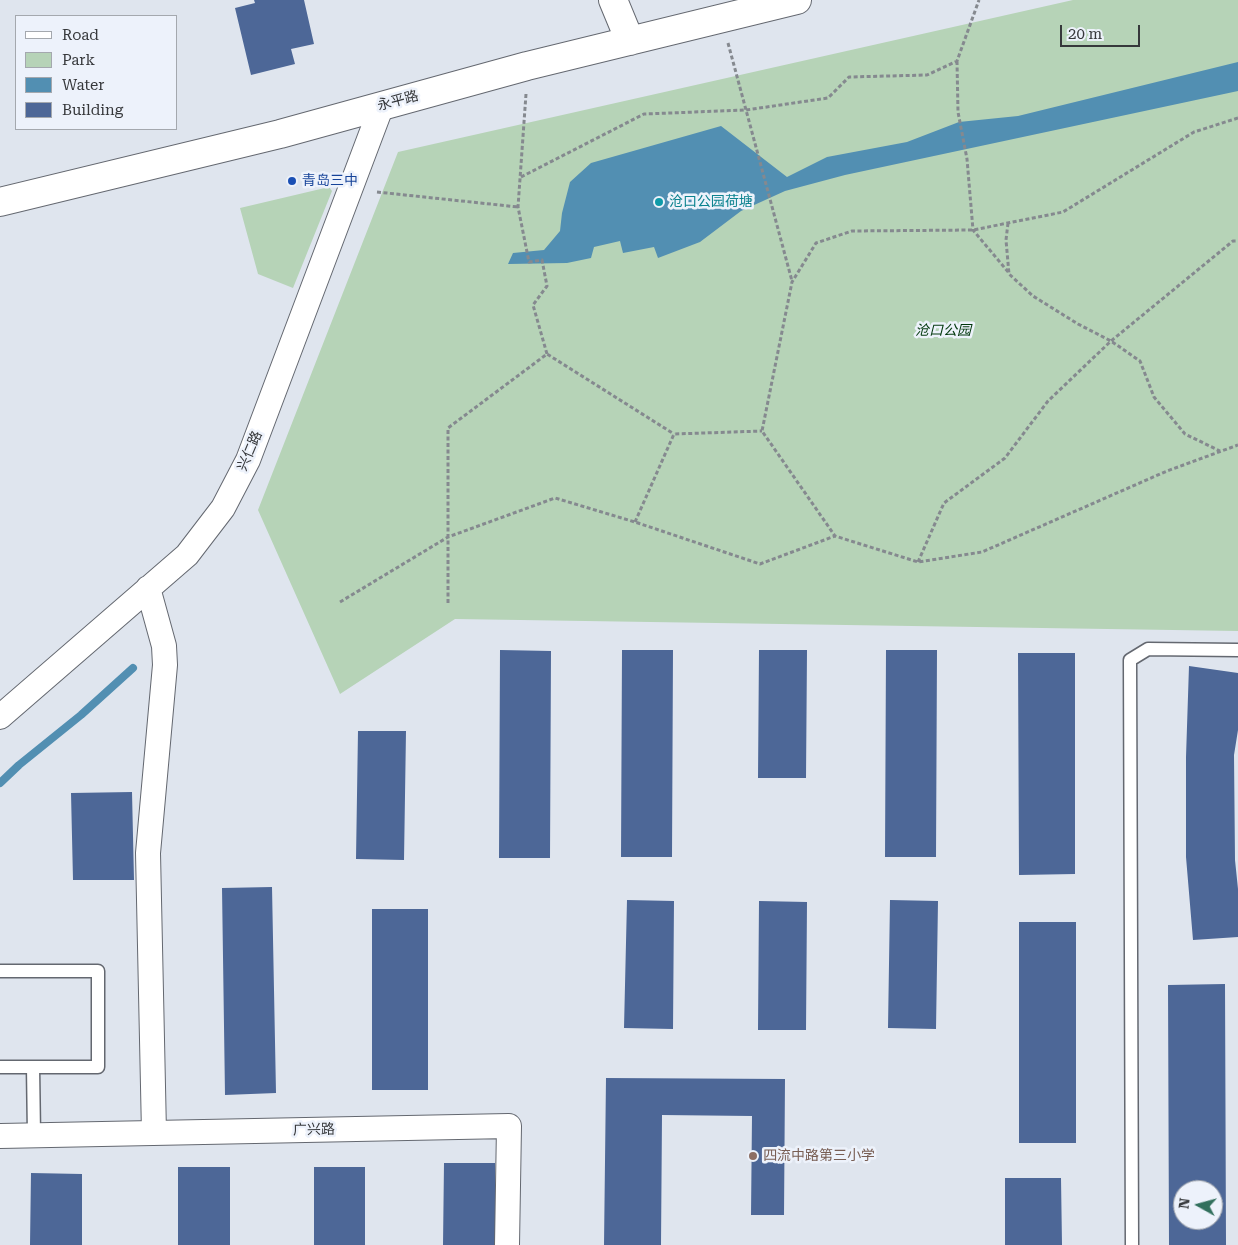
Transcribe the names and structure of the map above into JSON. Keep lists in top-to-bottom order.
{
  "streets": {
    "main road": ["永平路"],
    "street": ["兴仁路", "广兴路"]
  },
  "crossings": [
    ["永平路", "兴仁路"]
  ],
  "parks": ["沧口公园"],
  "places": ["青岛三中", "沧口公园荷塘", "四流中路第三小学"],
  "legend": [
    "Road",
    "Park",
    "Water",
    "Building"
  ],
  "scale_bar": "20 m",
  "north": "left"
}
